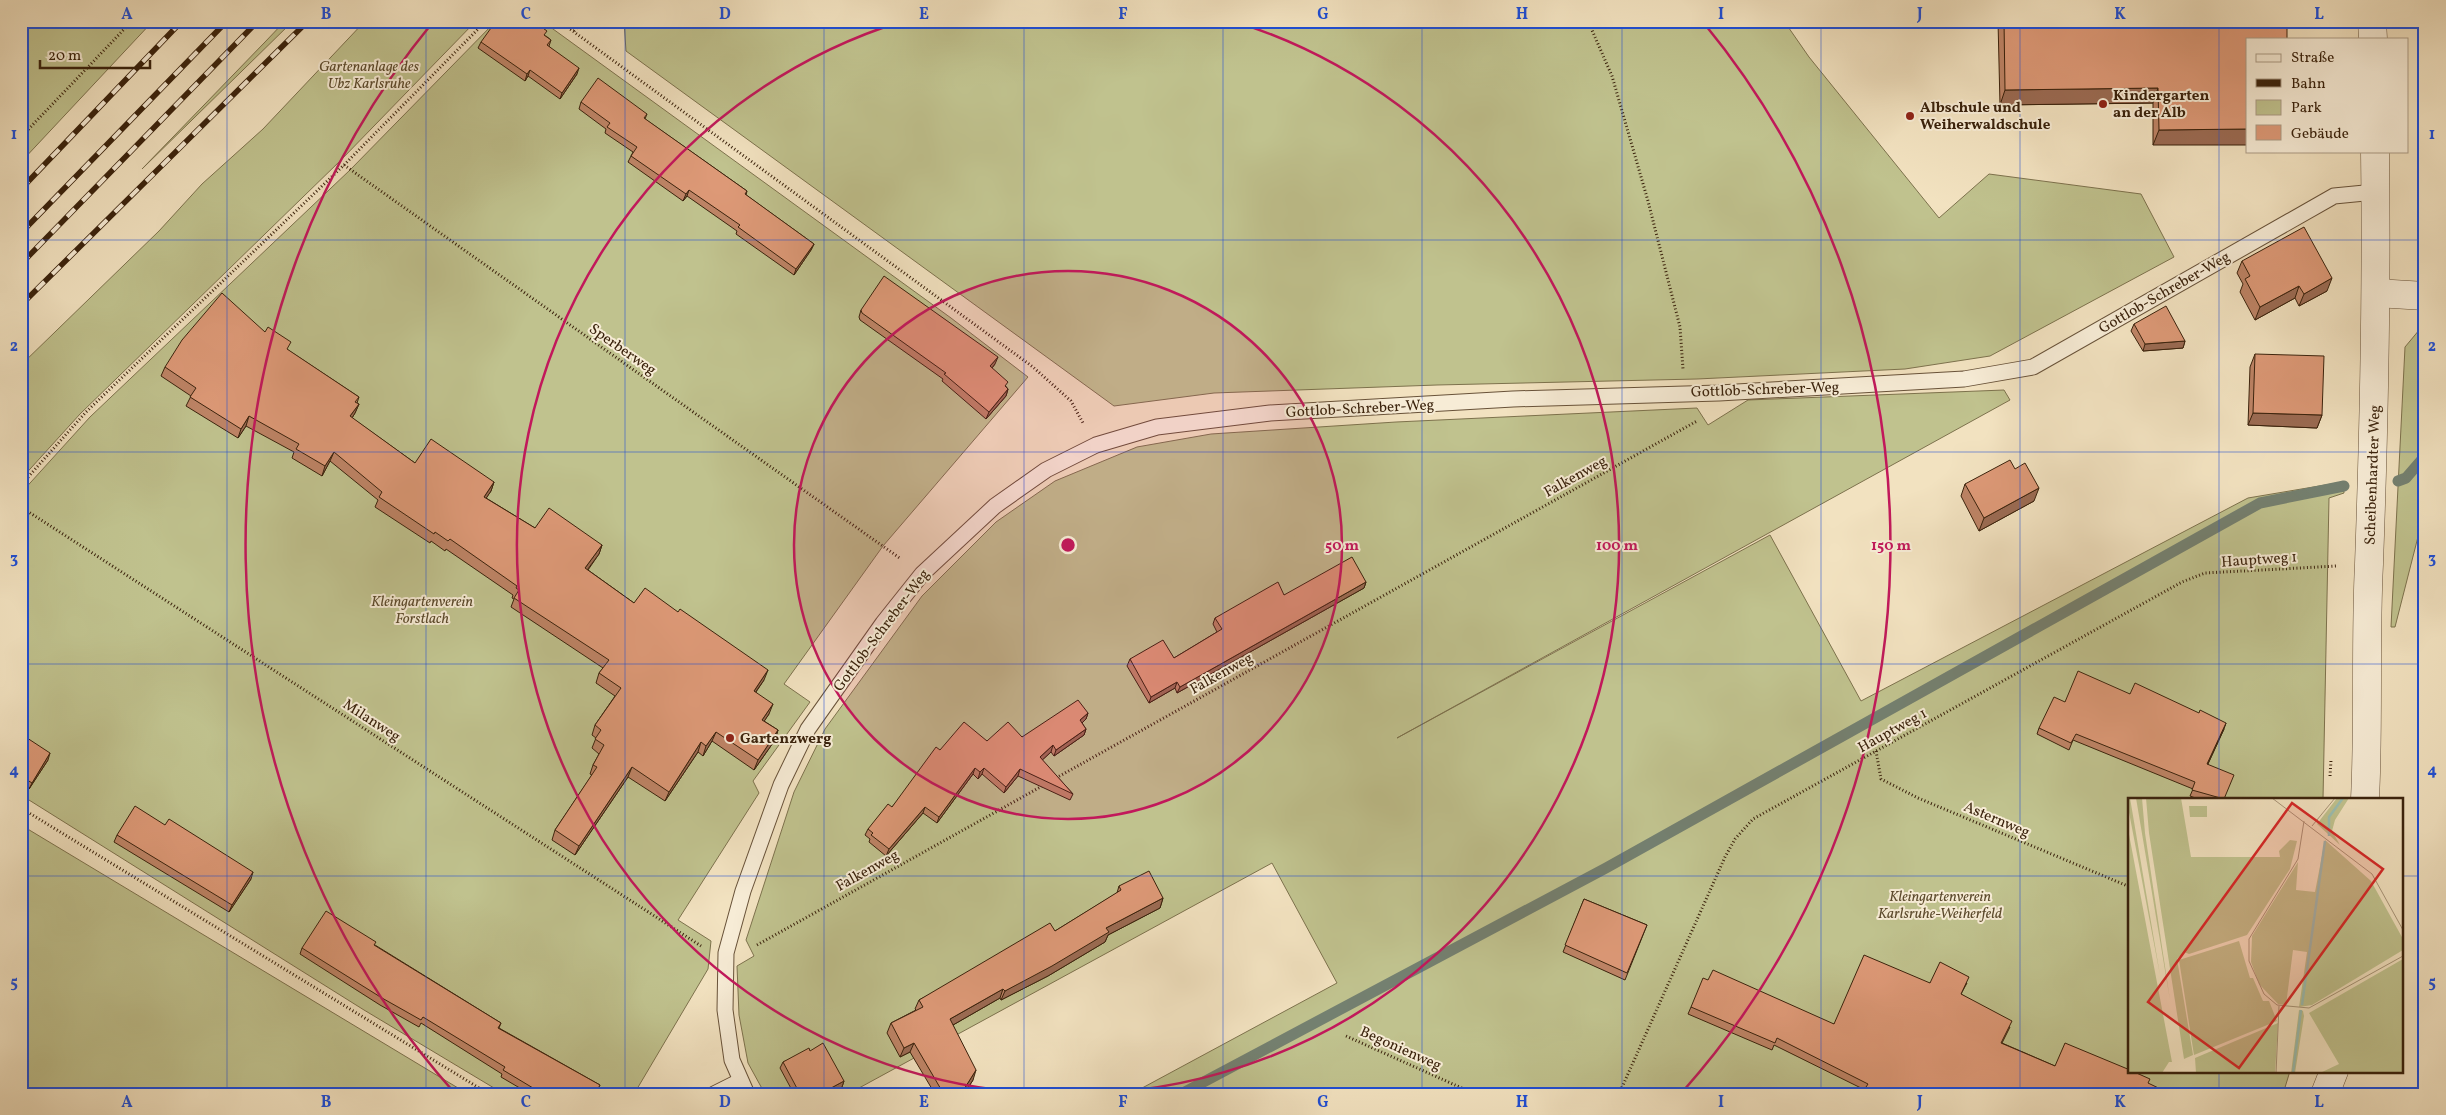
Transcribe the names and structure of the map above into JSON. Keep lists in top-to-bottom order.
{
  "streets": {
    "street": ["Scheibenhardter Weg"],
    "lane": ["Gottlob-Schreber-Weg"],
    "path": [
      "Sperberweg",
      "Falkenweg",
      "Hauptweg 1",
      "Milanweg",
      "Asternweg",
      "Begonienweg"
    ]
  },
  "crossings": [
    ["Gottlob-Schreber-Weg", "Scheibenhardter Weg"],
    ["Hauptweg 1", "Asternweg"]
  ],
  "parks": ["Gartenanlage des Ubz Karlsruhe", "Kleingartenverein Forstlach", "Kleingartenverein Karlsruhe-Weiherfeld"],
  "places": ["Kindergarten an der Alb", "Albschule und Weiherwaldschule", "Gartenzwerg"],
  "legend": [
    "Straße",
    "Bahn",
    "Park",
    "Gebäude"
  ],
  "scale_bar": "20 m",
  "grid": {
    "columns": [
      "A",
      "B",
      "C",
      "D",
      "E",
      "F",
      "G",
      "H",
      "I",
      "J",
      "K",
      "L"
    ],
    "rows": [
      "1",
      "2",
      "3",
      "4",
      "5"
    ]
  },
  "rings": ["50 m", "100 m", "150 m"]
}
